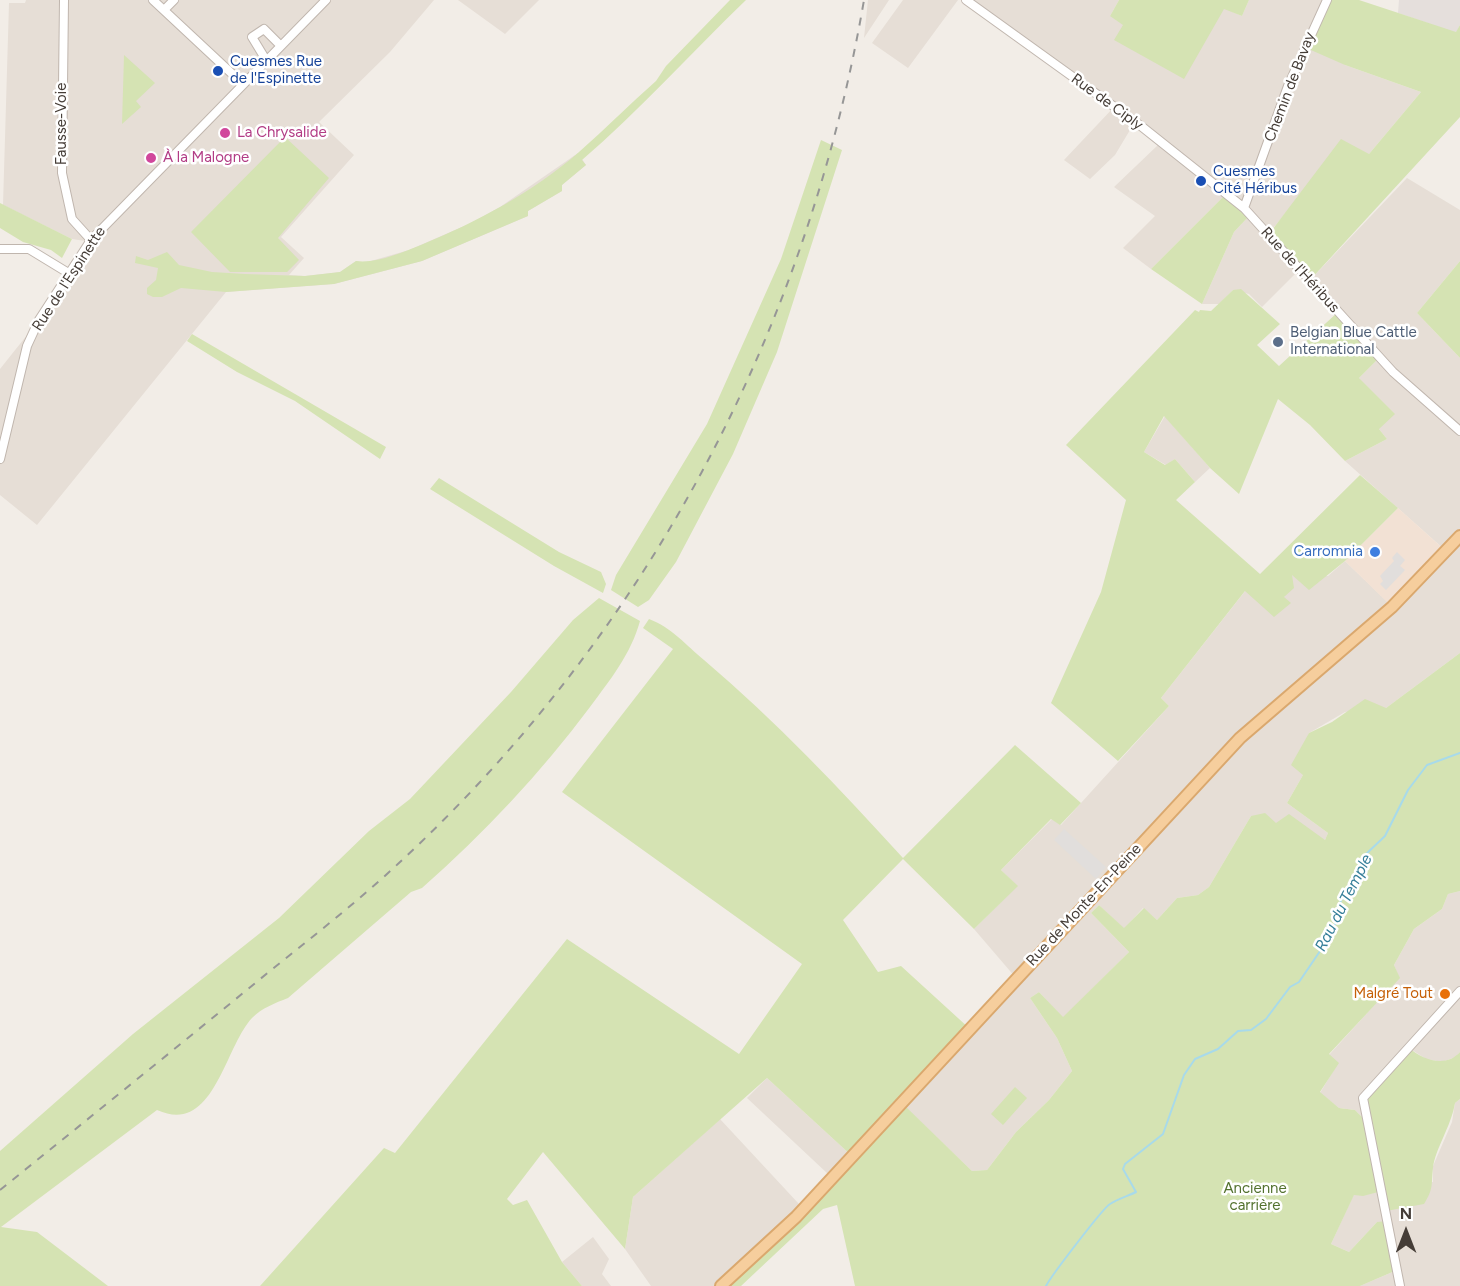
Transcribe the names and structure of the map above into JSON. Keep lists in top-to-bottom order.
{
  "streets": {
    "main road": ["Rue de Monte-En-Peine"],
    "street": [
      "Chemin de Bavay",
      "Rue de Ciply",
      "Fausse-Voie",
      "Rue de l'Héribus",
      "Rue de l'Espinette"
    ]
  },
  "crossings": [
    ["Chemin de Bavay", "Rue de Ciply"],
    ["Chemin de Bavay", "Rue de l'Héribus"],
    ["Rue de Ciply", "Rue de l'Héribus"],
    ["Fausse-Voie", "Rue de l'Espinette"]
  ],
  "water": ["Rau du Temple"],
  "parks": ["Ancienne carrière"],
  "places": [
    "Cuesmes Rue de l'Espinette",
    "La Chrysalide",
    "À la Malogne",
    "Cuesmes Cité Héribus",
    "Belgian Blue Cattle International",
    "Carromnia",
    "Malgré Tout"
  ],
  "north": "top"
}
